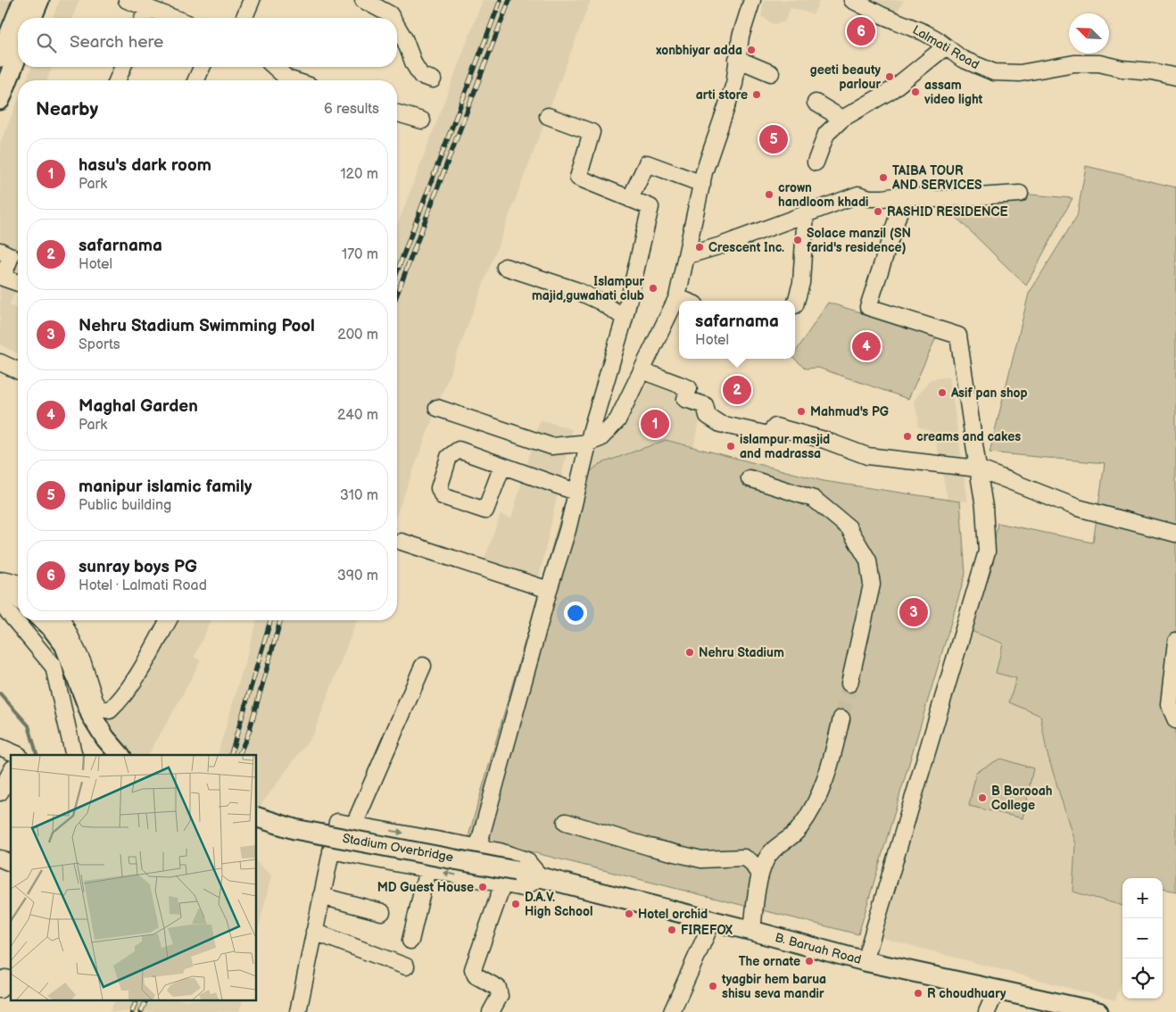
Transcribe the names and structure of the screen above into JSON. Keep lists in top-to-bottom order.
{
  "streets": {
    "main road": ["Stadium Overbridge", "B. Baruah Road"],
    "street": ["Lalmati Road"]
  },
  "crossings": [
    ["Stadium Overbridge", "B. Baruah Road"]
  ],
  "places": [
    "xonbhiyar adda",
    "geeti beauty parlour",
    "assam video light",
    "arti store",
    "TAIBA TOUR AND SERVICES",
    "crown handloom khadi",
    "RASHID RESIDENCE",
    "Solace manzil (SN farid's residence)",
    "Crescent Inc.",
    "Islampur majid,guwahati club",
    "Asif pan shop",
    "Mahmud's PG",
    "creams and cakes",
    "islampur masjid and madrassa",
    "Nehru Stadium",
    "B Borooah College",
    "MD Guest House",
    "D.A.V. High School",
    "Hotel orchid",
    "FIREFOX",
    "The ornate",
    "tyagbir hem barua shisu seva mandir",
    "R choudhuary"
  ],
  "north": "top left",
  "page": {
    "pins": [
      "6",
      "5",
      "4",
      "2",
      "1",
      "3"
    ],
    "search": "Search here",
    "heading": ["Nearby", "6 results"],
    "list": [
      {
        "mark": "1",
        "name": "hasu's dark room",
        "note": "Park",
        "value": "120 m"
      },
      {
        "mark": "2",
        "name": "safarnama",
        "note": "Hotel",
        "value": "170 m"
      },
      {
        "mark": "3",
        "name": "Nehru Stadium Swimming Pool",
        "note": "Sports",
        "value": "200 m"
      },
      {
        "mark": "4",
        "name": "Maghal Garden",
        "note": "Park",
        "value": "240 m"
      },
      {
        "mark": "5",
        "name": "manipur islamic family",
        "note": "Public building",
        "value": "310 m"
      },
      {
        "mark": "6",
        "name": "sunray boys PG",
        "note": "Hotel · Lalmati Road",
        "value": "390 m"
      }
    ],
    "popup": ["safarnama", "Hotel"],
    "map_buttons": ["+", "−"]
  }
}
